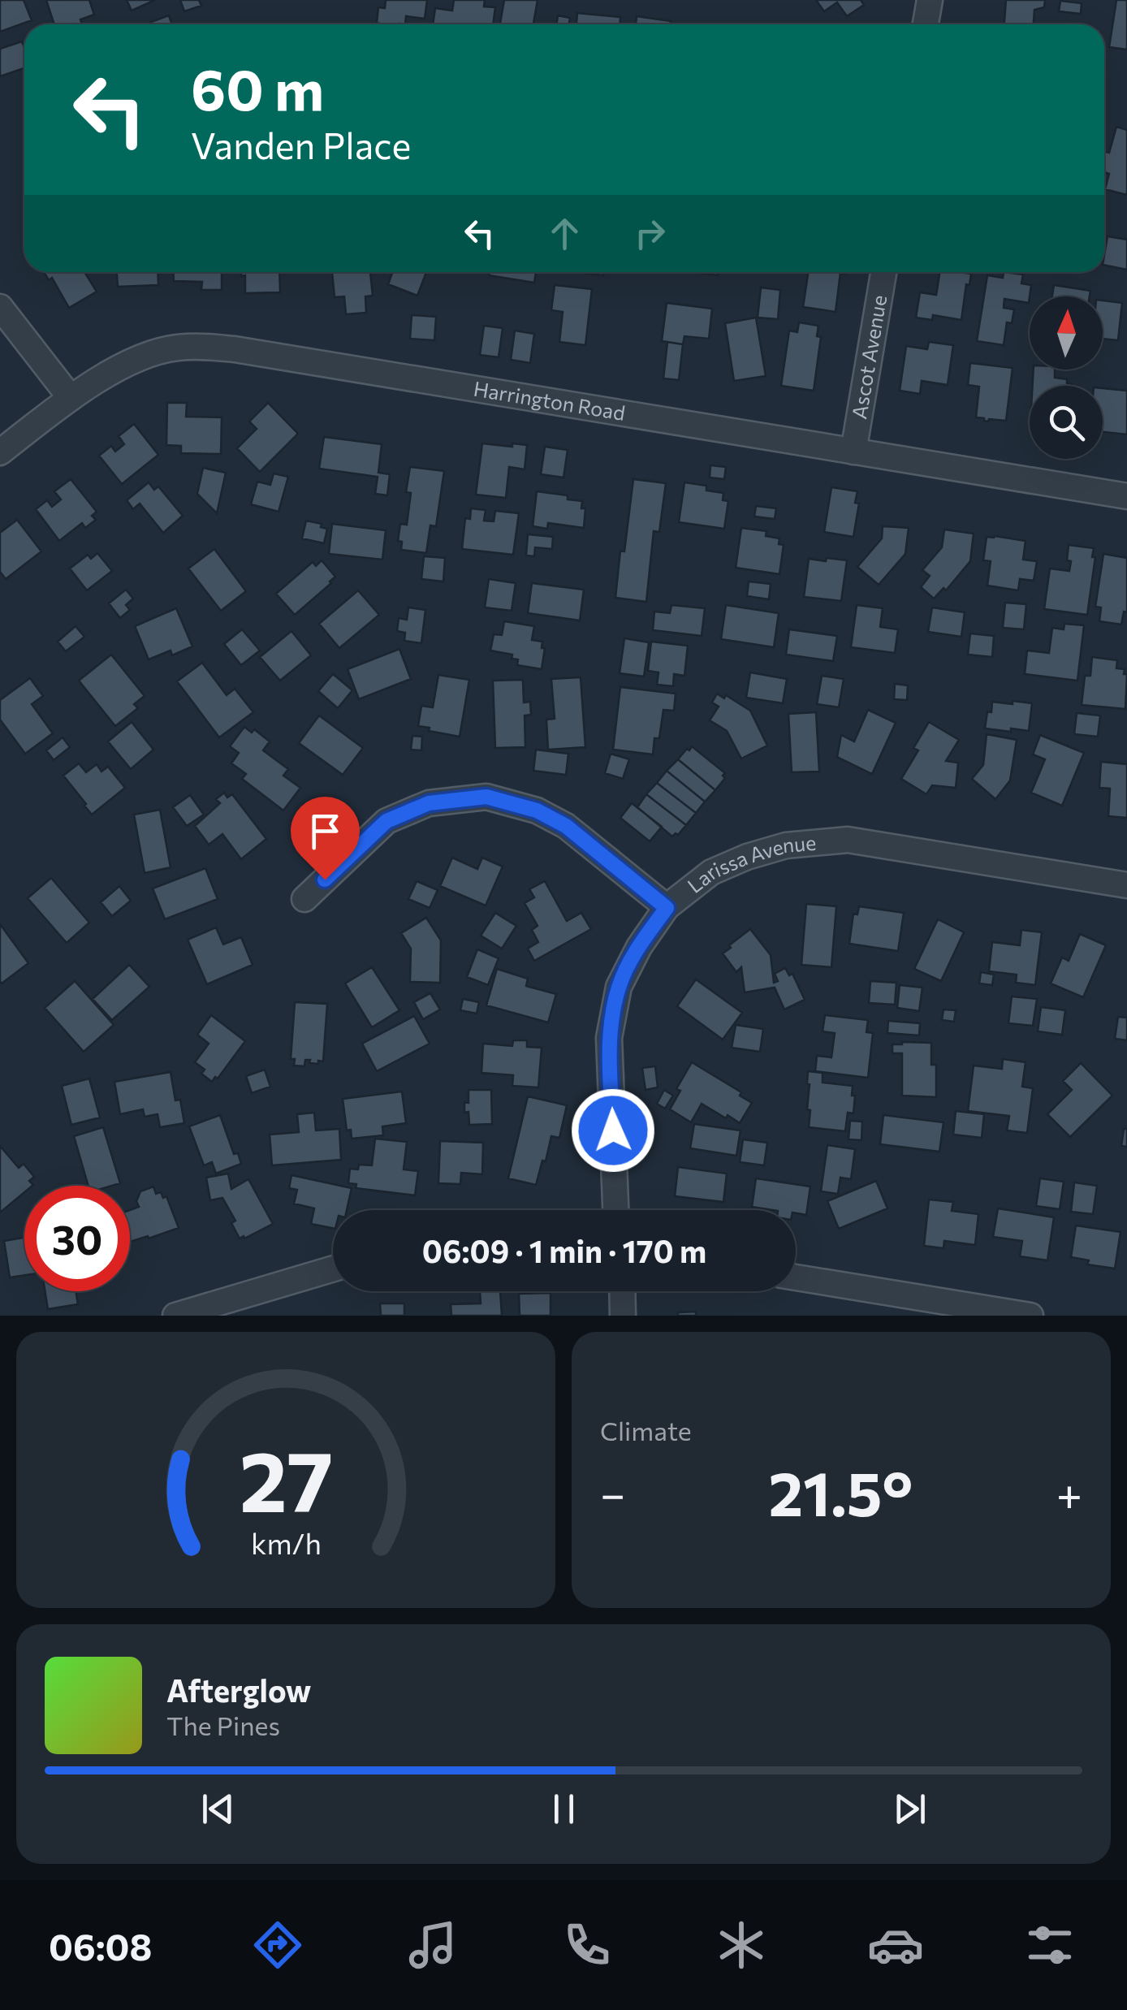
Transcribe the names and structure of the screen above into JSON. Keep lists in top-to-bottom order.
{
  "streets": {
    "street": ["Ascot Avenue", "Harrington Road", "Larissa Avenue"]
  },
  "crossings": [
    ["Ascot Avenue", "Harrington Road"]
  ],
  "north": "top",
  "page": {
    "turn": ["60 m", "Vanden Place"],
    "limit": "30",
    "trip": "06:09 · 1 min · 170 m",
    "tile": "Climate",
    "heat": ["−", "21.5°", "+"],
    "song": ["Afterglow", "The Pines"],
    "tabs": "06:08",
    "gauge": ["27", "km/h"]
  }
}
